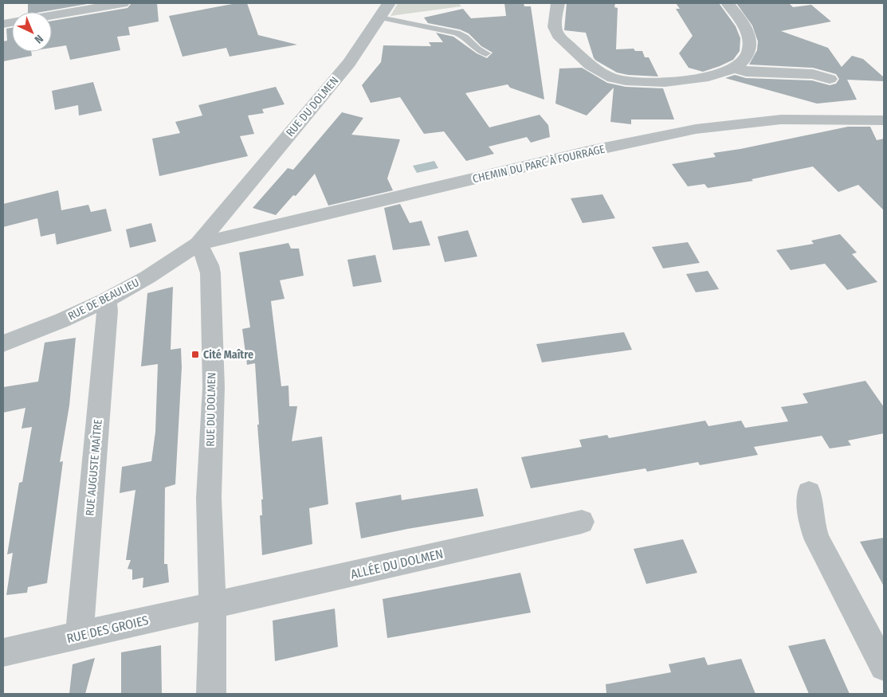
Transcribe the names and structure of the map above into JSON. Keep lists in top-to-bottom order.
{
  "streets": {
    "street": [
      "RUE DU DOLMEN",
      "CHEMIN DU PARC À FOURRAGE",
      "RUE DE BEAULIEU",
      "RUE AUGUSTE MAÎTRE",
      "ALLÉE DU DOLMEN",
      "RUE DES GROIES"
    ]
  },
  "crossings": [
    ["RUE DU DOLMEN", "CHEMIN DU PARC À FOURRAGE"],
    ["RUE DU DOLMEN", "RUE DE BEAULIEU"],
    ["RUE DU DOLMEN", "ALLÉE DU DOLMEN"],
    ["RUE DU DOLMEN", "RUE DES GROIES"],
    ["CHEMIN DU PARC À FOURRAGE", "RUE DE BEAULIEU"],
    ["RUE DE BEAULIEU", "RUE AUGUSTE MAÎTRE"],
    ["RUE AUGUSTE MAÎTRE", "RUE DES GROIES"],
    ["ALLÉE DU DOLMEN", "RUE DES GROIES"]
  ],
  "places": {
    "transit": ["Cité Maître"]
  },
  "north": "bottom right"
}
